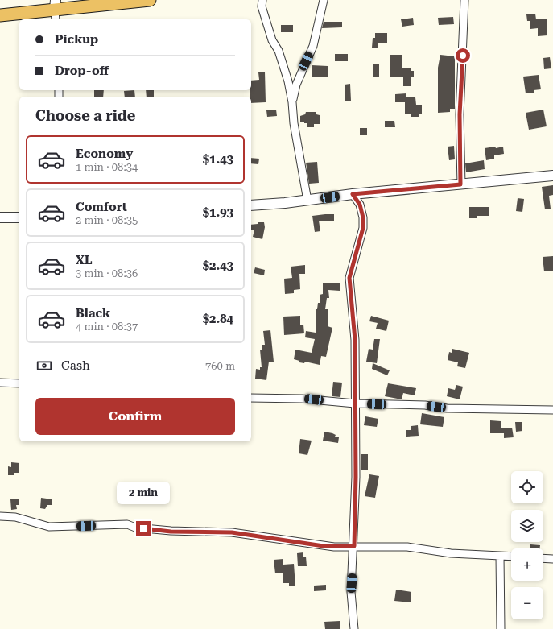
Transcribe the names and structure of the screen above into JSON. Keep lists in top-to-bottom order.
{
  "page": {
    "banner": ["Pickup", "Drop-off"],
    "heading": "Choose a ride",
    "list": [
      {
        "name": "Economy",
        "note": "1 min · 08:34",
        "value": "$1.43"
      },
      {
        "name": "Comfort",
        "note": "2 min · 08:35",
        "value": "$1.93"
      },
      {
        "name": "XL",
        "note": "3 min · 08:36",
        "value": "$2.43"
      },
      {
        "name": "Black",
        "note": "4 min · 08:37",
        "value": "$2.84"
      }
    ],
    "pay": ["Cash", "760 m"],
    "buttons": "Confirm",
    "map_buttons": ["+", "−"],
    "bubble": "2 min"
  }
}
